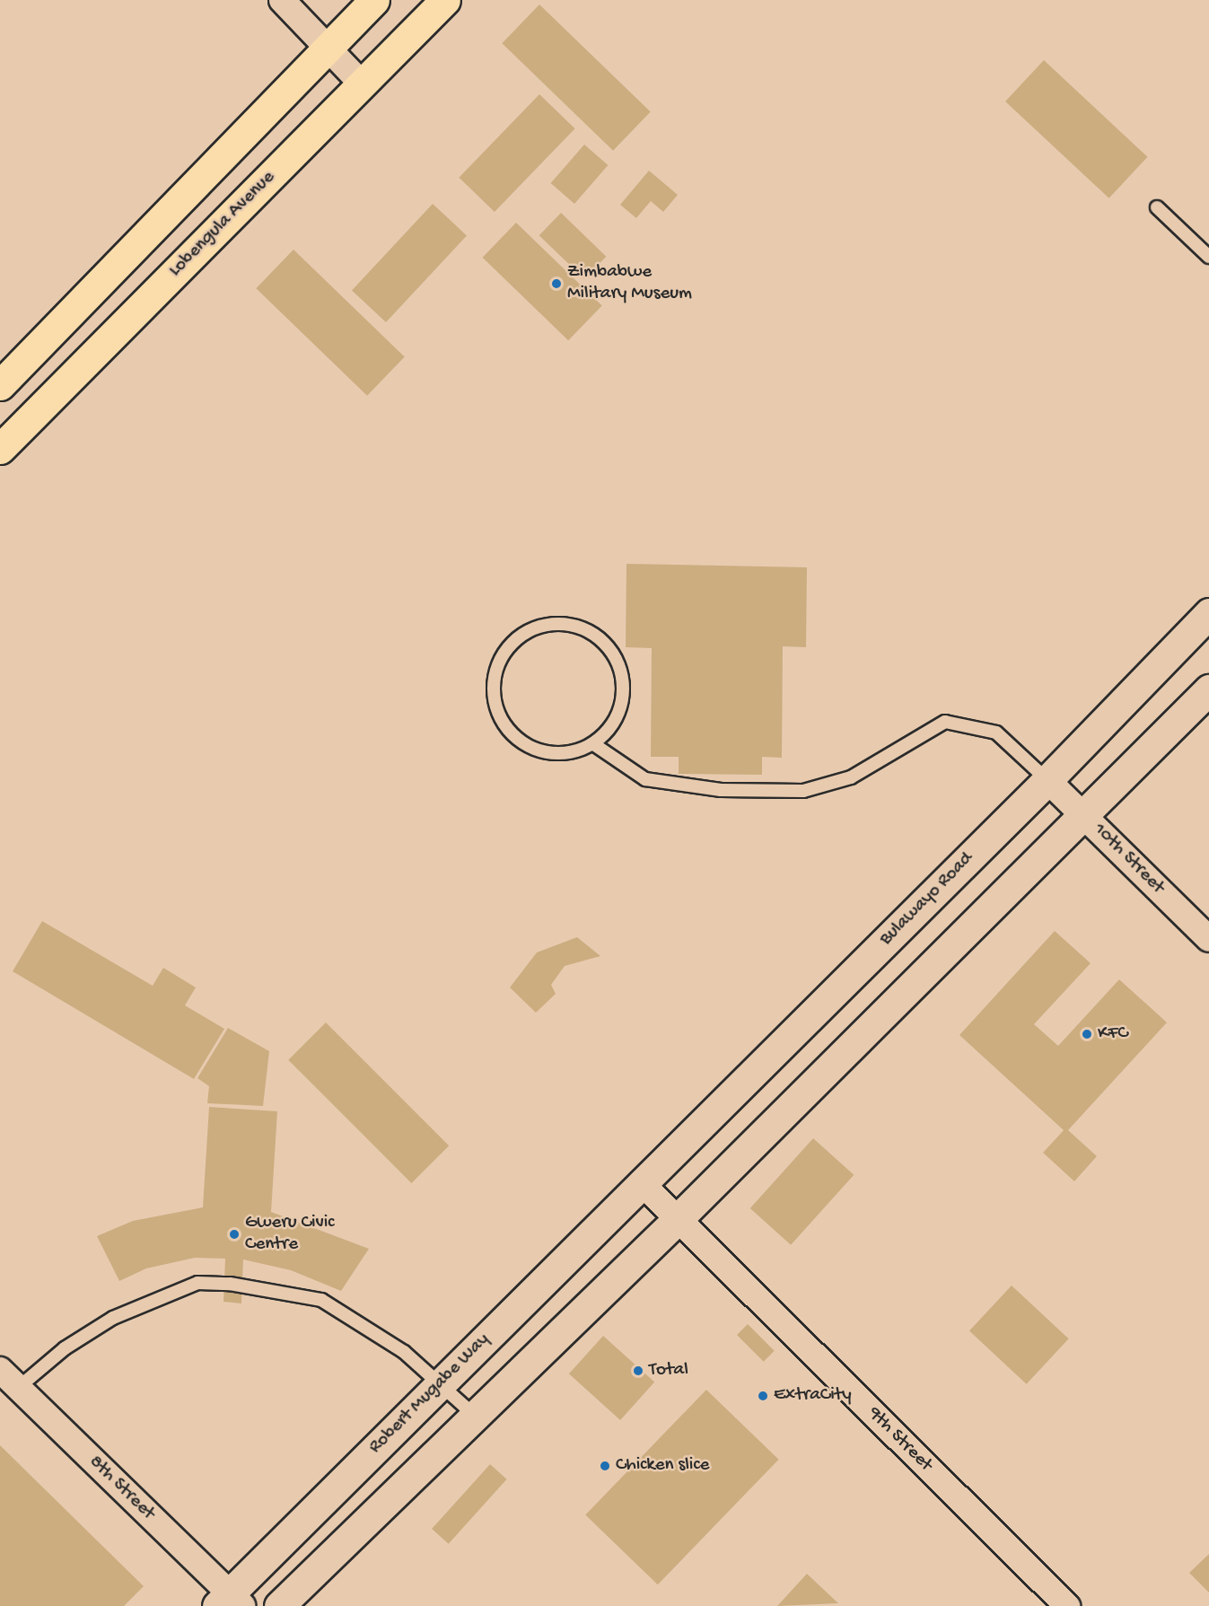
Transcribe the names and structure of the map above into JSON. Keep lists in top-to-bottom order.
{
  "streets": {
    "highway": ["Lobengula Avenue"],
    "street": [
      "10th Street",
      "Bulawayo Road",
      "Robert Mugabe Way",
      "9th Street",
      "8th Street"
    ]
  },
  "crossings": [
    ["10th Street", "Bulawayo Road"],
    ["Bulawayo Road", "Robert Mugabe Way"],
    ["Bulawayo Road", "9th Street"],
    ["Robert Mugabe Way", "9th Street"],
    ["Robert Mugabe Way", "8th Street"]
  ],
  "places": [
    "Zimbabwe Military Museum",
    "KFC",
    "Gweru Civic Centre",
    "Total",
    "ExtraCity",
    "Chicken slice"
  ]
}
